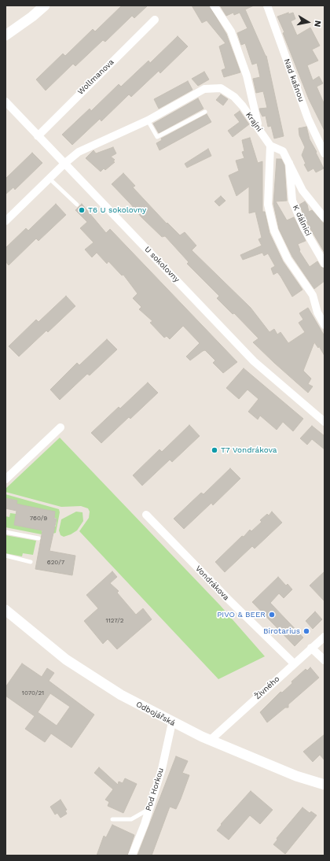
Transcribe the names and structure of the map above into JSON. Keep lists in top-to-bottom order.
{
  "streets": {
    "street": [
      "Wollmanova",
      "Nad kašnou",
      "Krajní",
      "K dálnici",
      "U sokolovny",
      "Vondrákova",
      "Živného",
      "Odbojářská",
      "Pod Horkou"
    ]
  },
  "crossings": [
    ["Wollmanova", "U sokolovny"],
    ["Krajní", "K dálnici"],
    ["Krajní", "U sokolovny"],
    ["Vondrákova", "Živného"],
    ["Živného", "Odbojářská"],
    ["Odbojářská", "Pod Horkou"]
  ],
  "places": [
    "T6 U sokolovny",
    "T7 Vondrákova",
    "PIVO & BEER",
    "Birotarius"
  ],
  "house_numbers": [
    "760/9",
    "620/7",
    "1127/2",
    "1070/21"
  ],
  "north": "right"
}
